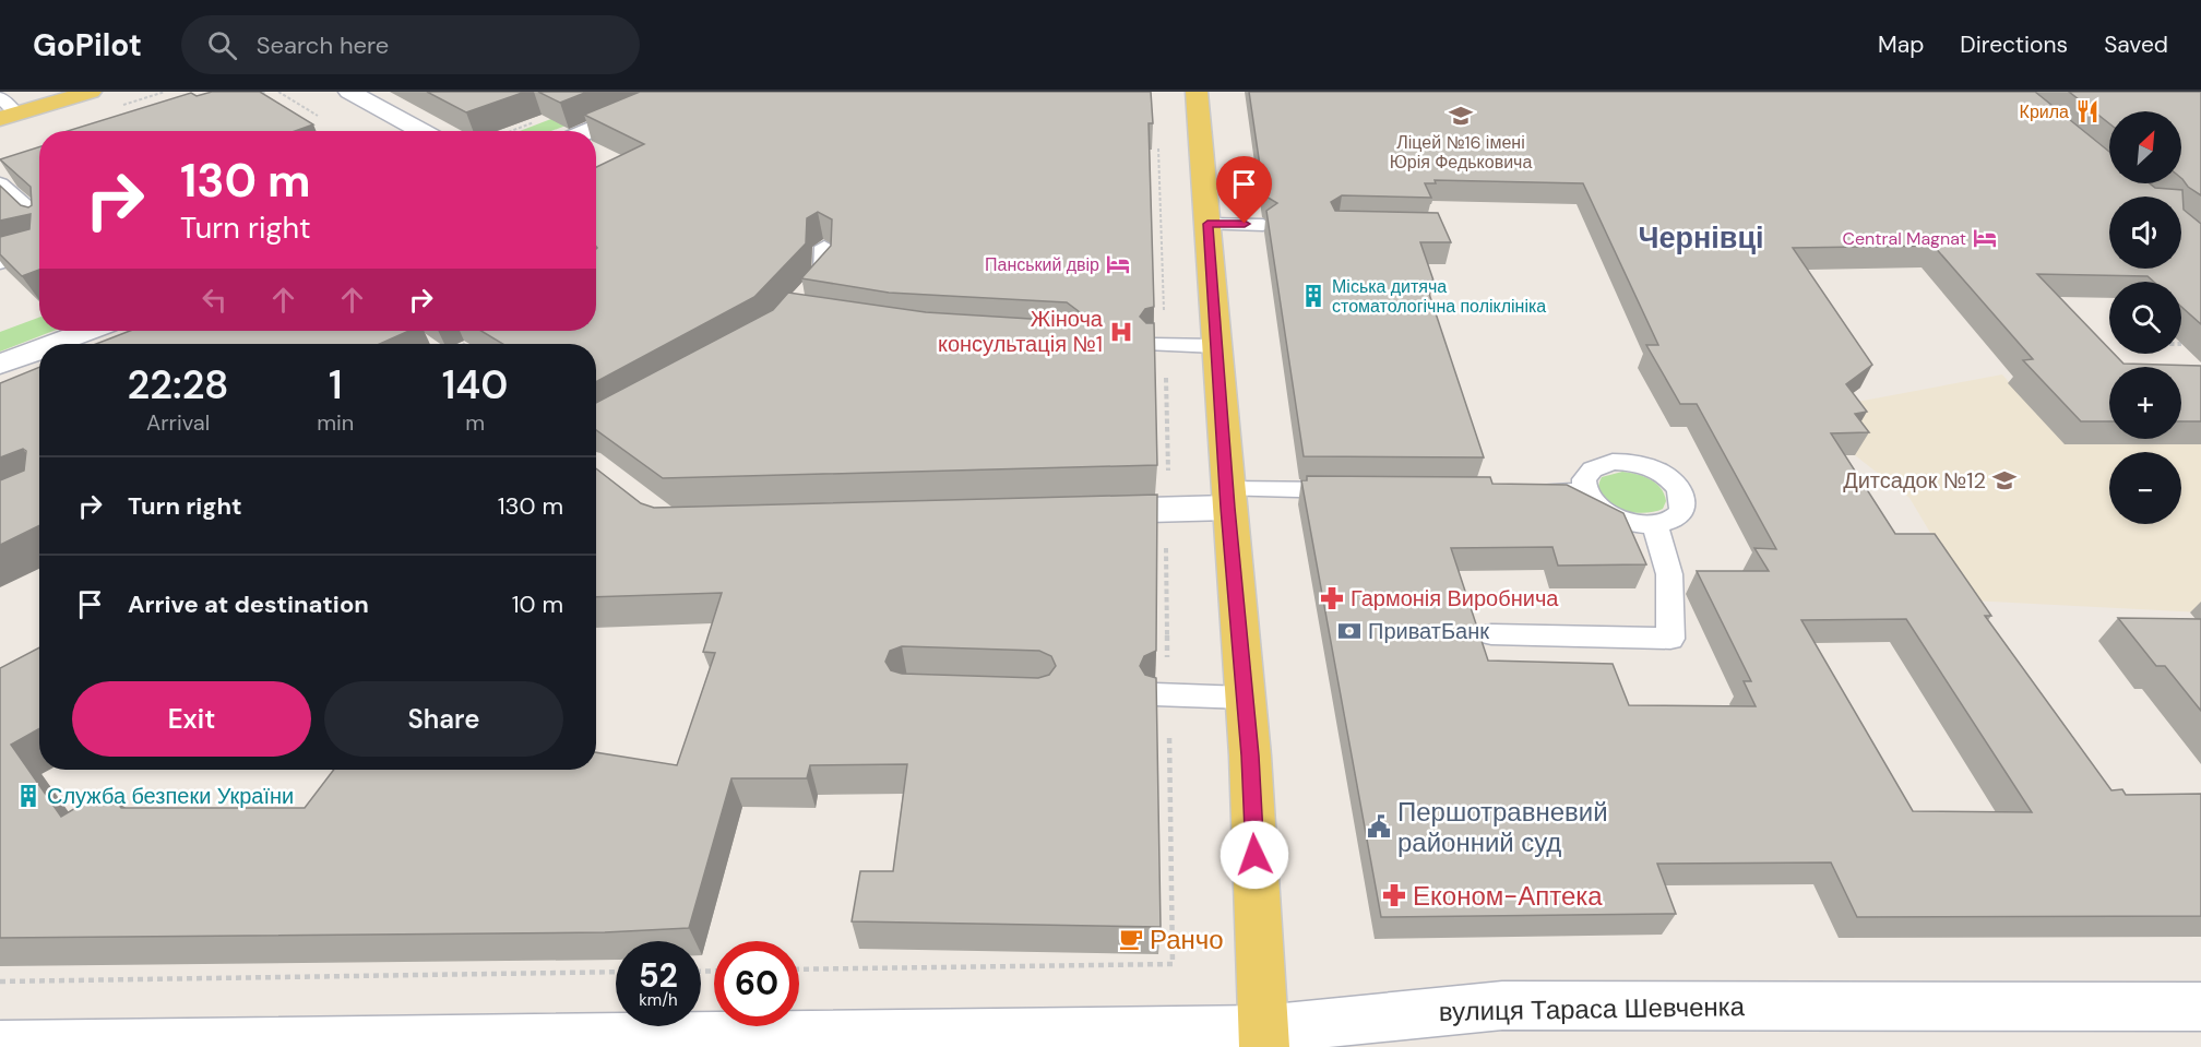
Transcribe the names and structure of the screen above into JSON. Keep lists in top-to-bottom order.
{
  "streets": {
    "street": ["вулиця Тараса Шевченка"]
  },
  "districts": ["Чернівці"],
  "places": {
    "restaurant": ["Крила"],
    "school or university": ["Ліцей №16 імені Юрія Федьковича", "Дитсадок №12"],
    "hotel": ["Central Magnat", "Панський двір"],
    "building": ["Міська дитяча стоматологічна поліклініка", "Служба безпеки України"],
    "hospital": ["Жіноча консультація №1"],
    "pharmacy": ["Гармонія Виробнича", "Економ-Аптека"],
    "bank": ["ПриватБанк"],
    "public building": ["Першотравневий районний суд"],
    "cafe": ["Ранчо"]
  },
  "north": "top right",
  "page": {
    "header": "GoPilot",
    "search": "Search here",
    "nav": ["Map", "Directions", "Saved"],
    "map_buttons": ["+", "−"],
    "turn": ["130 m", "Turn right"],
    "eta": [
      "22:28",
      "Arrival",
      "1",
      "min",
      "140",
      "m"
    ],
    "list": [
      {
        "name": "Turn right",
        "value": "130 m"
      },
      {
        "name": "Arrive at destination",
        "value": "10 m"
      }
    ],
    "buttons": ["Exit", "Share"],
    "speed": "52 km/h",
    "limit": "60"
  }
}
